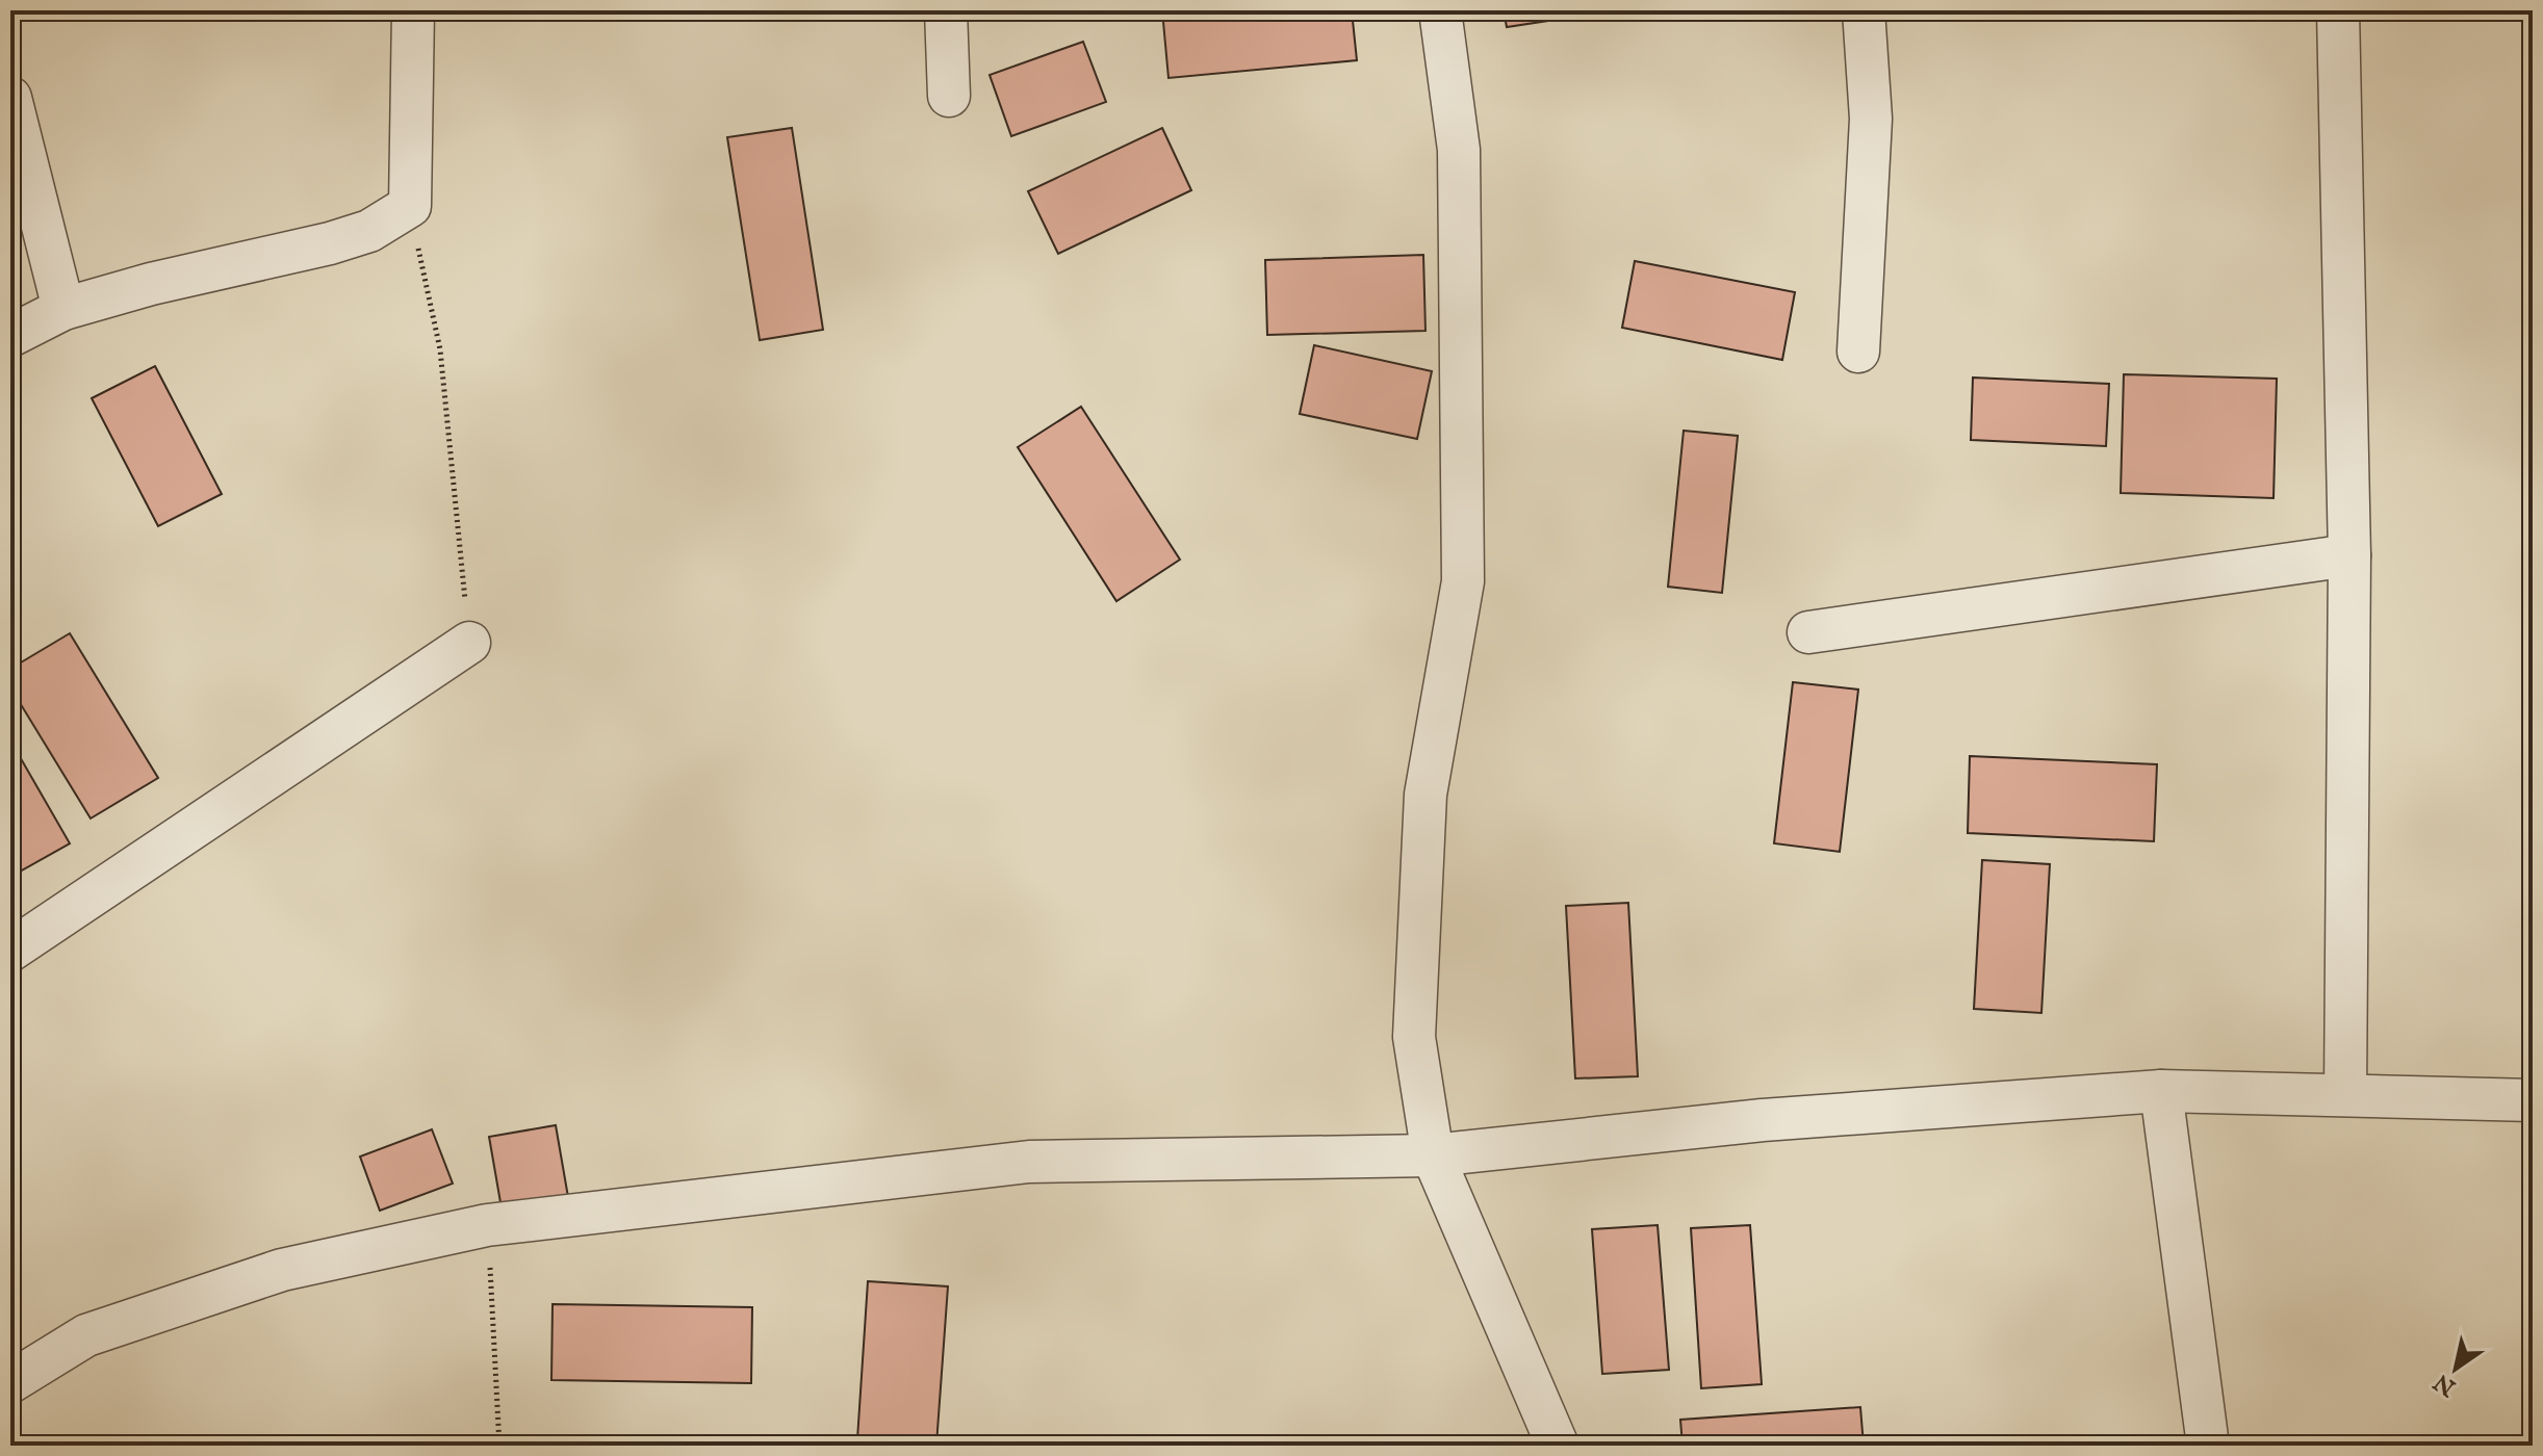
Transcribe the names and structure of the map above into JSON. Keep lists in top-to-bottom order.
{
  "north": "bottom left"
}
